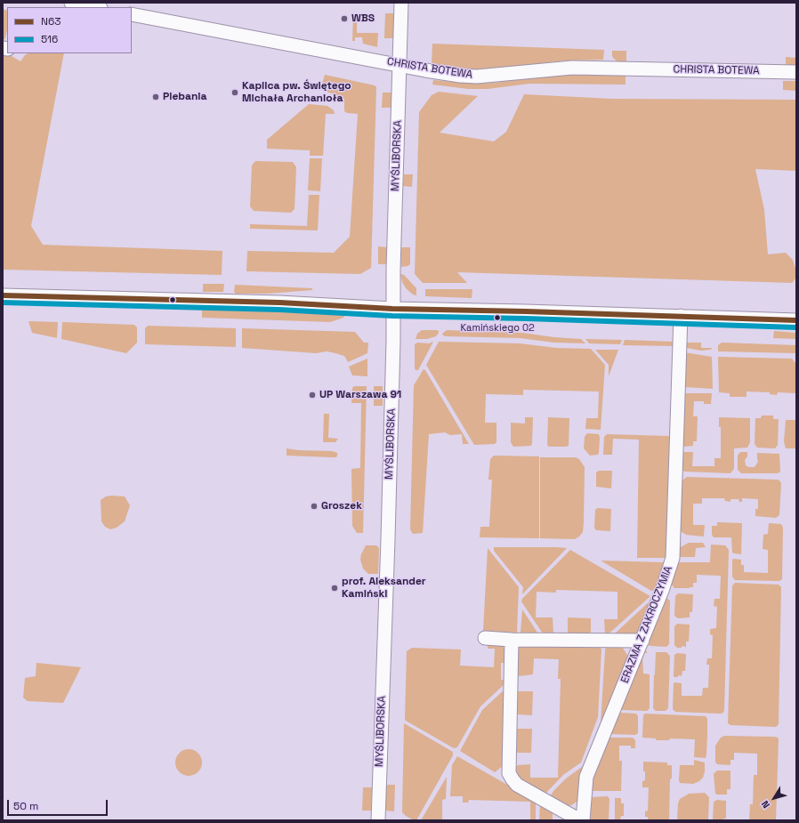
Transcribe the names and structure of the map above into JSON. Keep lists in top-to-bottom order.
{
  "streets": {
    "street": ["CHRISTA BOTEWA", "MYŚLIBORSKA", "ERAZMA Z ZAKROCZYMIA"]
  },
  "crossings": [
    ["CHRISTA BOTEWA", "MYŚLIBORSKA"]
  ],
  "places": [
    "WBS",
    "Kaplica pw. Świętego Michała Archanioła",
    "Plebania",
    "Kamińskiego 02",
    "UP Warszawa 91",
    "Groszek",
    "prof. Aleksander Kamiński"
  ],
  "lines": ["transit line N63", "transit line 516"],
  "legend": ["N63", "516"],
  "scale_bar": "50 m",
  "north": "bottom left"
}
